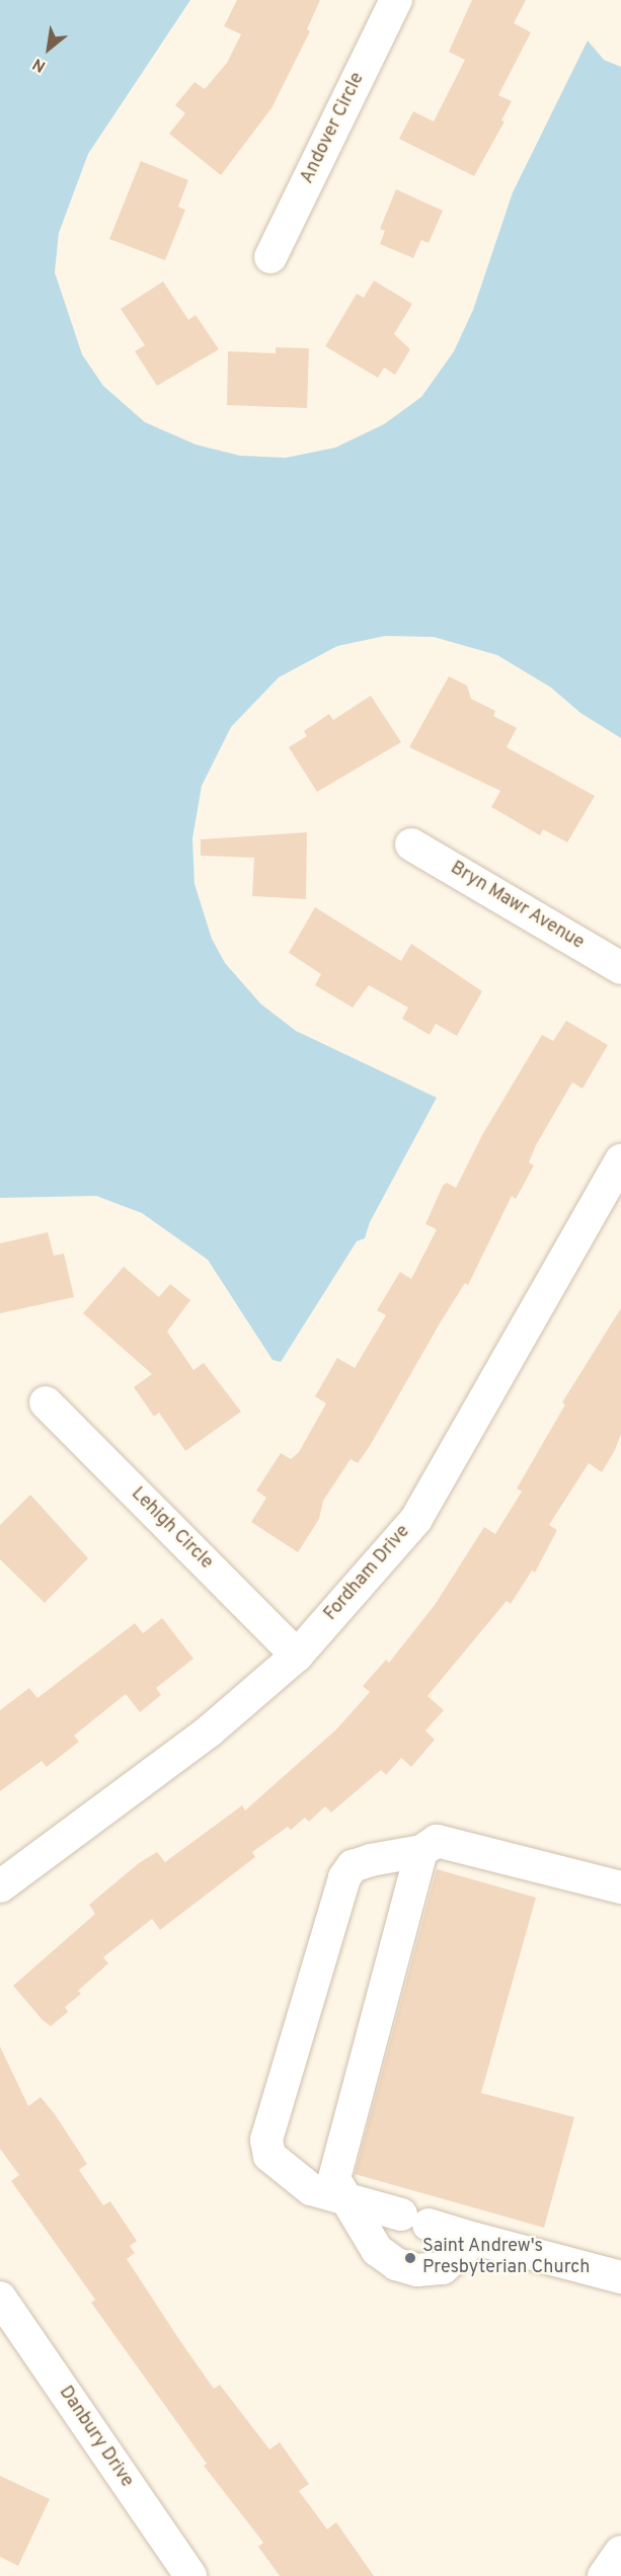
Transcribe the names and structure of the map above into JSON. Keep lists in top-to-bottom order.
{
  "streets": {
    "street": [
      "Andover Circle",
      "Bryn Mawr Avenue",
      "Lehigh Circle",
      "Fordham Drive",
      "Danbury Drive"
    ]
  },
  "crossings": [
    ["Lehigh Circle", "Fordham Drive"]
  ],
  "places": ["Saint Andrew's Presbyterian Church"],
  "north": "bottom left"
}
